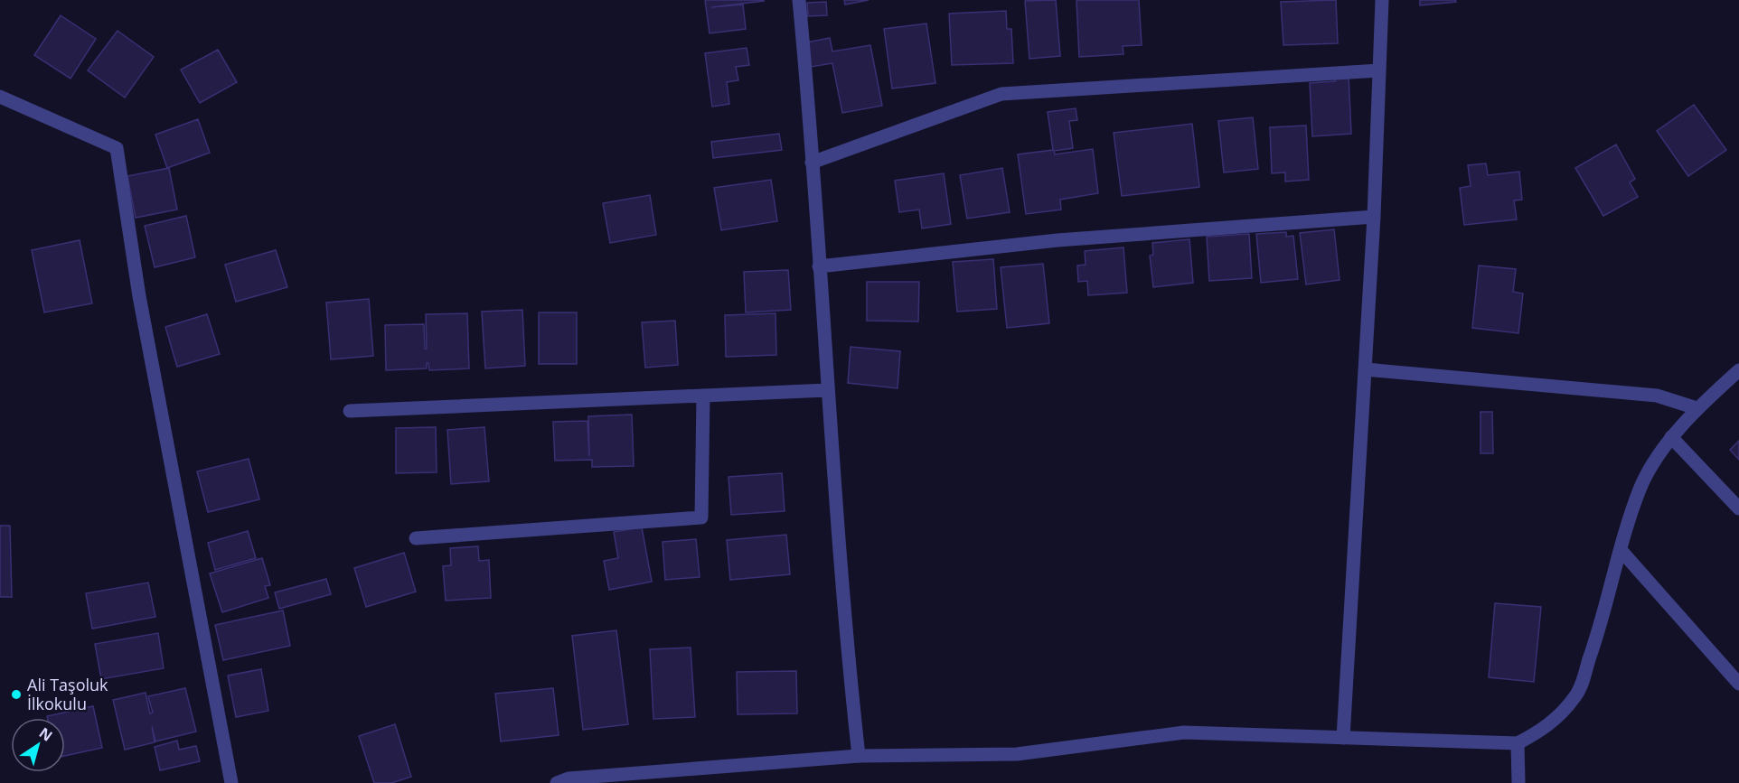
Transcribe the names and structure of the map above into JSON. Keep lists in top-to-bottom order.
{
  "places": ["Ali Taşoluk İlkokulu"],
  "north": "top right"
}
